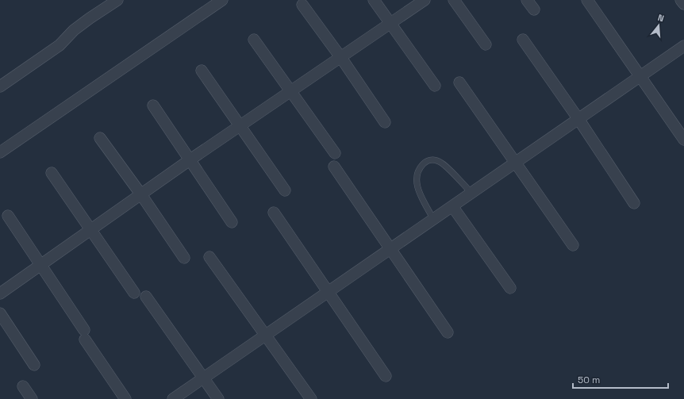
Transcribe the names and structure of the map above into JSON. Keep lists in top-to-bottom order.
{
  "scale_bar": "50 m",
  "north": "top"
}
